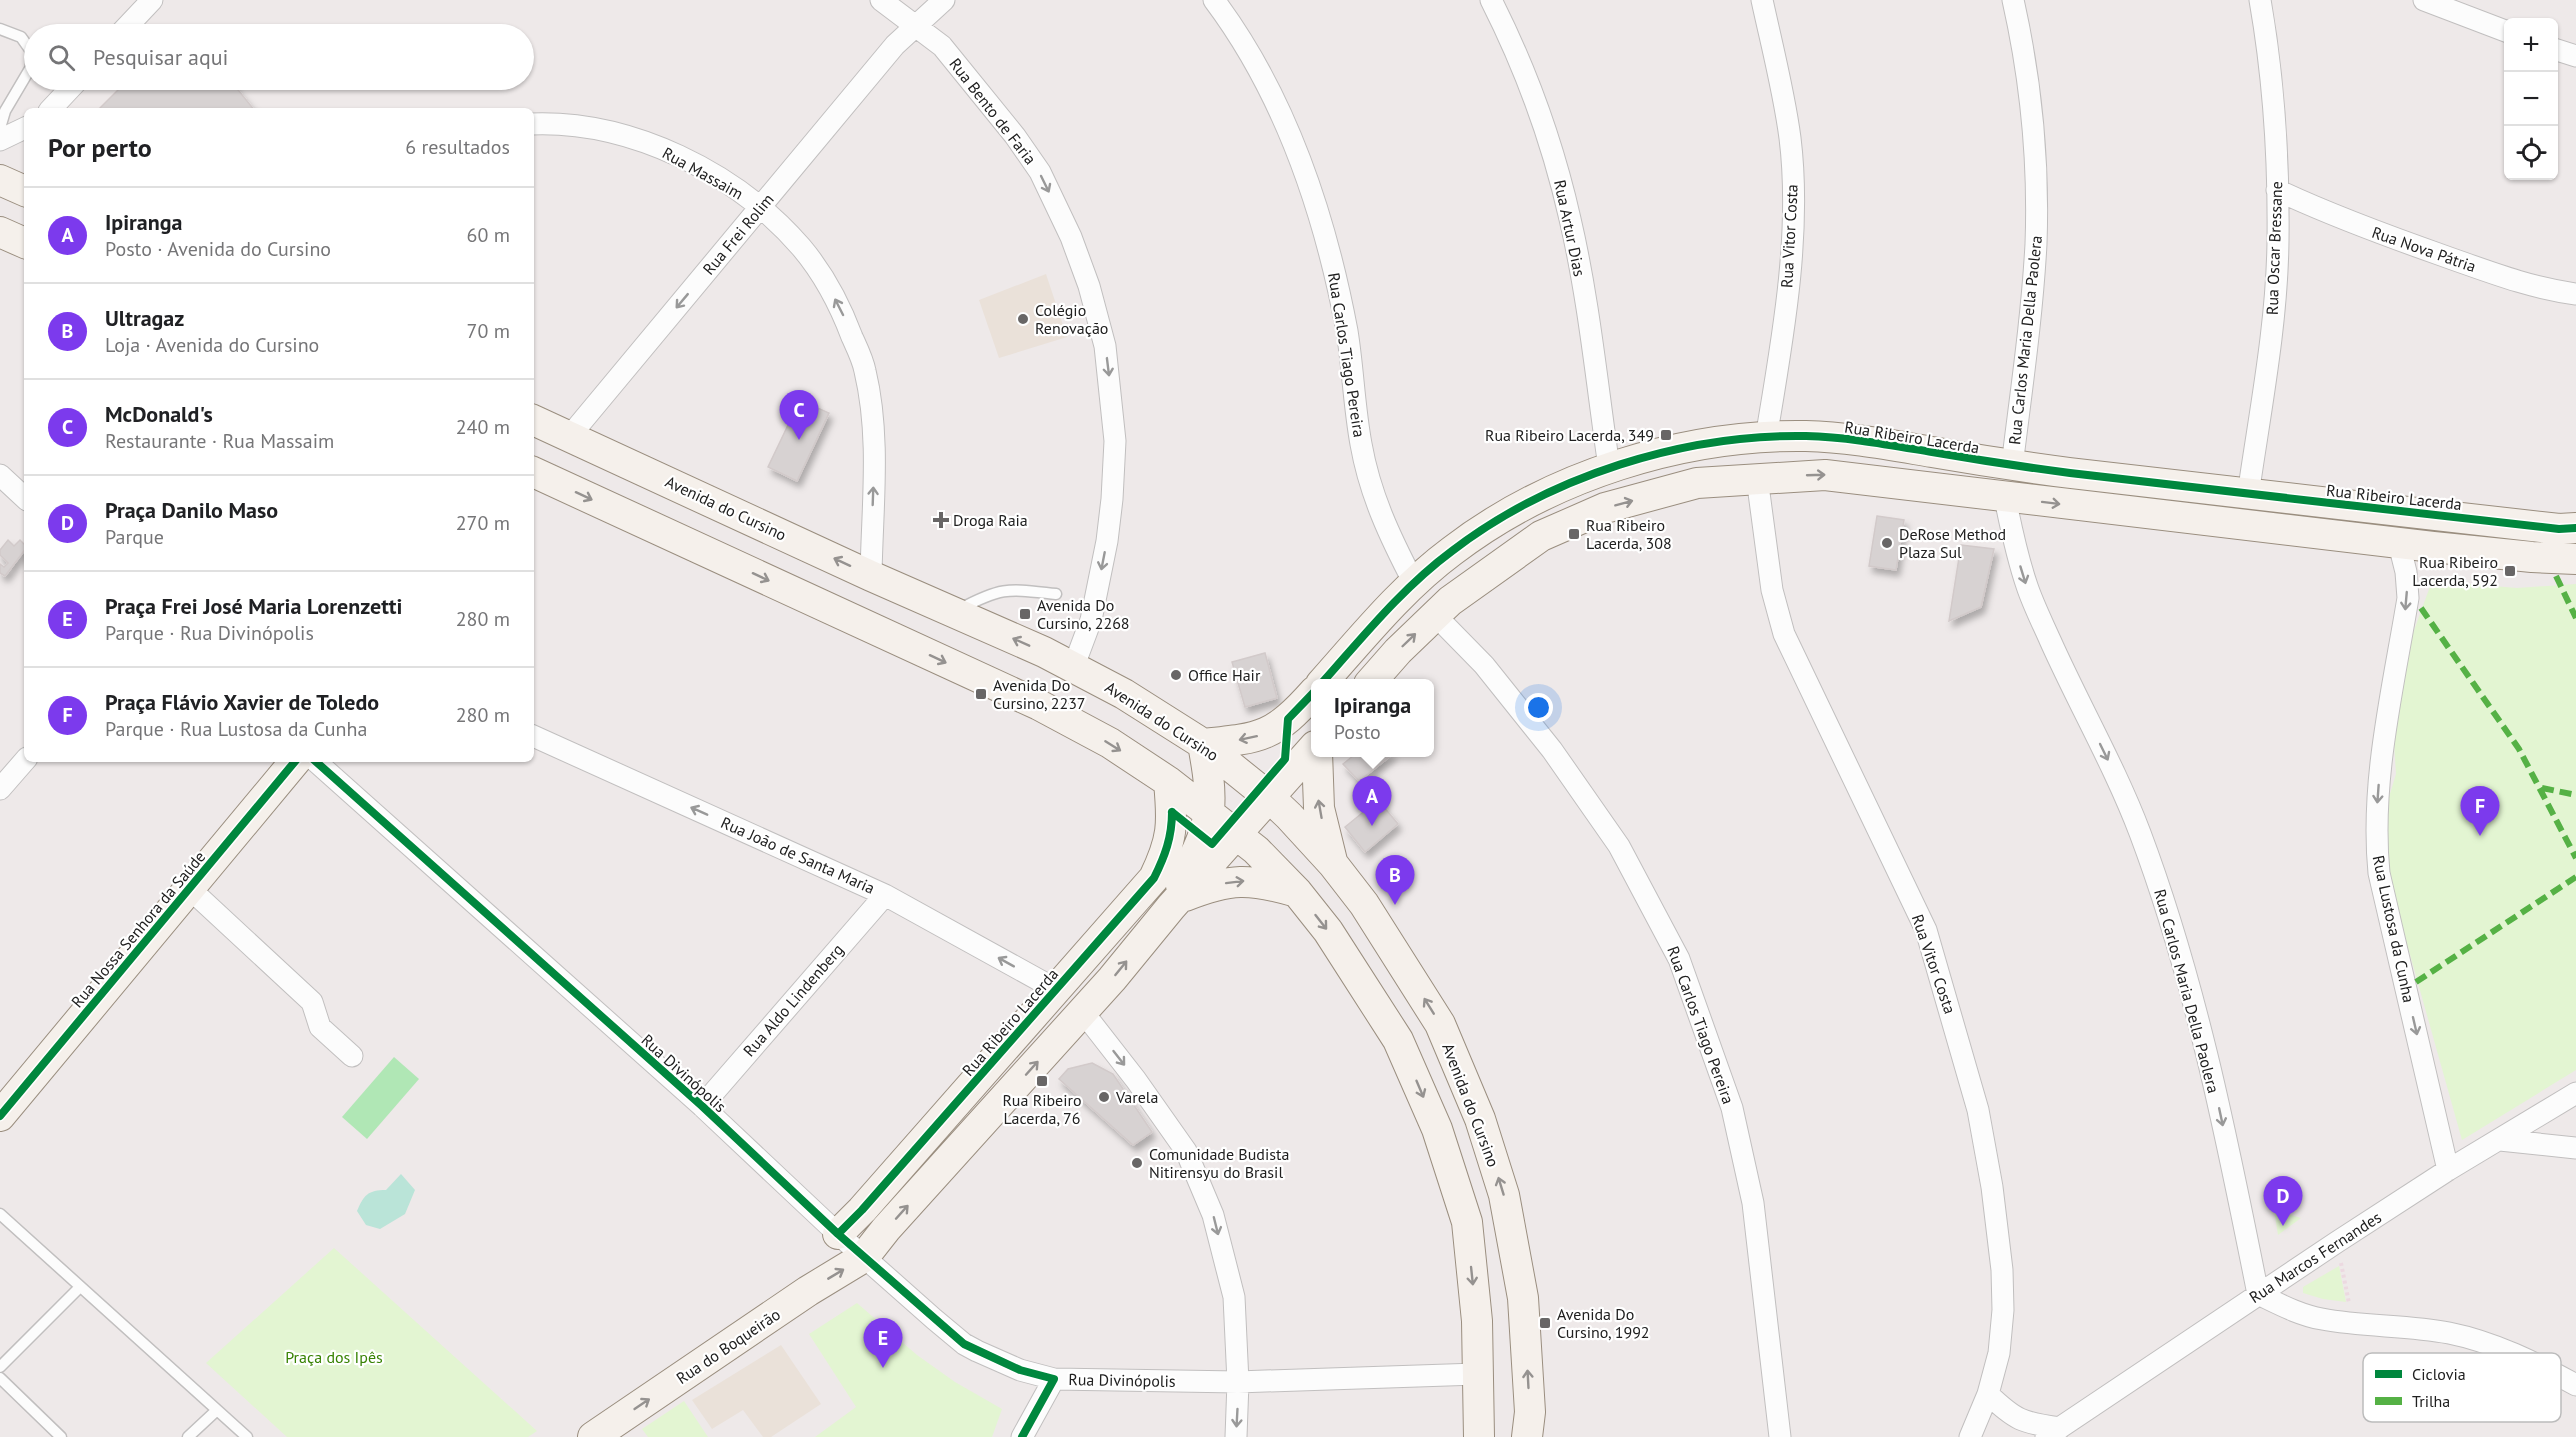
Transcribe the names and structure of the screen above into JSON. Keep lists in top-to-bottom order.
{
  "streets": {
    "street": [
      "Rua Bento de Faria",
      "Rua Massaim",
      "Rua Artur Dias",
      "Rua Frei Rolim",
      "Rua Vitor Costa",
      "Rua Oscar Bressane",
      "Rua Nova Pátria",
      "Rua Carlos Maria Della Paolera",
      "Rua Carlos Tiago Pereira",
      "Rua Ribeiro Lacerda",
      "Avenida do Cursino",
      "Rua João de Santa Maria",
      "Rua Nossa Senhora da Saúde",
      "Rua Lustosa da Cunha",
      "Rua Aldo Lindenberg",
      "Rua Divinópolis",
      "Rua Marcos Fernandes",
      "Rua do Boqueirão"
    ]
  },
  "crossings": [
    ["Rua Bento de Faria", "Rua Frei Rolim"],
    ["Rua Bento de Faria", "Avenida do Cursino"],
    ["Rua Massaim", "Rua Frei Rolim"],
    ["Rua Massaim", "Avenida do Cursino"],
    ["Rua Artur Dias", "Rua Ribeiro Lacerda"],
    ["Rua Frei Rolim", "Avenida do Cursino"],
    ["Rua Vitor Costa", "Rua Ribeiro Lacerda"],
    ["Rua Vitor Costa", "Rua Marcos Fernandes"],
    ["Rua Oscar Bressane", "Rua Nova Pátria"],
    ["Rua Oscar Bressane", "Rua Ribeiro Lacerda"],
    ["Rua Carlos Maria Della Paolera", "Rua Ribeiro Lacerda"],
    ["Rua Carlos Maria Della Paolera", "Rua Marcos Fernandes"],
    ["Rua Carlos Tiago Pereira", "Rua Ribeiro Lacerda"],
    ["Rua Ribeiro Lacerda", "Rua João de Santa Maria"],
    ["Rua Ribeiro Lacerda", "Rua Divinópolis"],
    ["Rua João de Santa Maria", "Rua Aldo Lindenberg"],
    ["Rua Lustosa da Cunha", "Rua Marcos Fernandes"],
    ["Rua Aldo Lindenberg", "Rua Divinópolis"],
    ["Rua Divinópolis", "Rua do Boqueirão"]
  ],
  "one_way": [
    "Rua Bento de Faria",
    "Rua Massaim",
    "Rua Frei Rolim",
    "Rua Carlos Maria Della Paolera",
    "Rua João de Santa Maria",
    "Rua Lustosa da Cunha",
    "Rua do Boqueirão"
  ],
  "parks": ["Praça dos Ipês"],
  "places": {
    "other": [
      "Colégio Renovação",
      "DeRose Method Plaza Sul",
      "Office Hair",
      "Varela",
      "Comunidade Budista Nitirensyu do Brasil"
    ],
    "transit": [
      "Rua Ribeiro Lacerda, 349",
      "Rua Ribeiro Lacerda, 308",
      "Rua Ribeiro Lacerda, 592",
      "Avenida Do Cursino, 2268",
      "Avenida Do Cursino, 2237",
      "Rua Ribeiro Lacerda, 76",
      "Avenida Do Cursino, 1992"
    ],
    "health": ["Droga Raia"]
  },
  "legend": ["Ciclovia", "Trilha"],
  "page": {
    "map_buttons": ["+", "−"],
    "search": "Pesquisar aqui",
    "heading": ["Por perto", "6 resultados"],
    "list": [
      {
        "mark": "A",
        "name": "Ipiranga",
        "note": "Posto · Avenida do Cursino",
        "value": "60 m"
      },
      {
        "mark": "B",
        "name": "Ultragaz",
        "note": "Loja · Avenida do Cursino",
        "value": "70 m"
      },
      {
        "mark": "C",
        "name": "McDonald's",
        "note": "Restaurante · Rua Massaim",
        "value": "240 m"
      },
      {
        "mark": "D",
        "name": "Praça Danilo Maso",
        "note": "Parque",
        "value": "270 m"
      },
      {
        "mark": "E",
        "name": "Praça Frei José Maria Lorenzetti",
        "note": "Parque · Rua Divinópolis",
        "value": "280 m"
      },
      {
        "mark": "F",
        "name": "Praça Flávio Xavier de Toledo",
        "note": "Parque · Rua Lustosa da Cunha",
        "value": "280 m"
      }
    ],
    "pins": [
      "C",
      "A",
      "F",
      "B",
      "D",
      "E"
    ],
    "popup": ["Ipiranga", "Posto"]
  }
}
